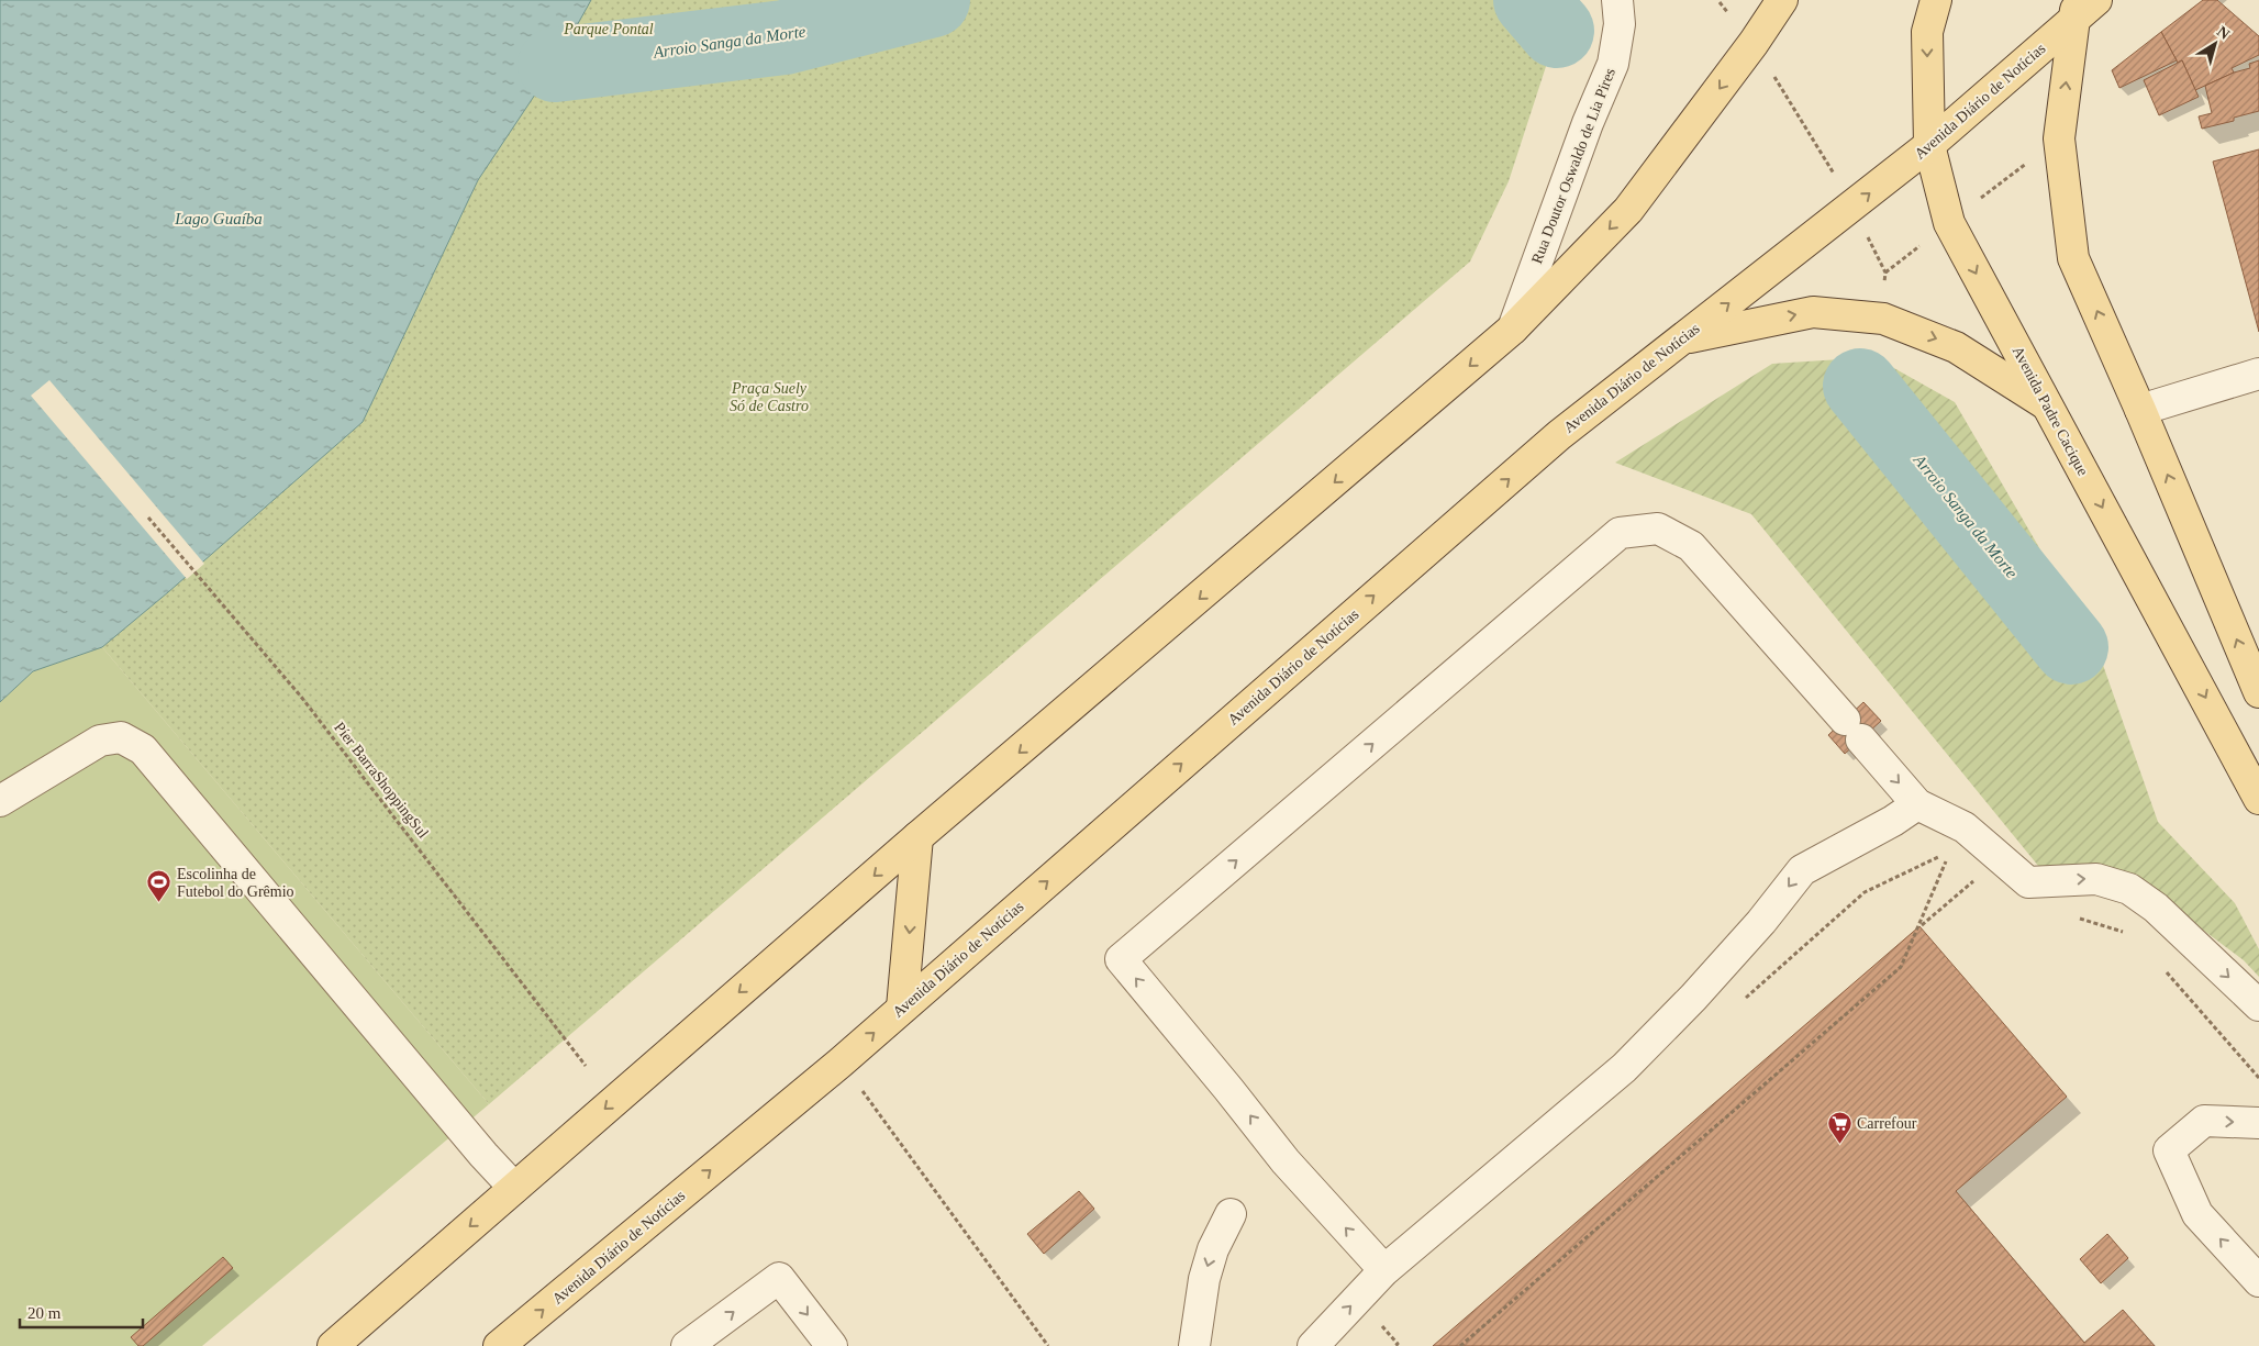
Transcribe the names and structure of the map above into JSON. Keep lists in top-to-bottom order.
{
  "streets": {
    "main road": ["Avenida Diário de Notícias", "Avenida Padre Cacique"],
    "street": ["Rua Doutor Oswaldo de Lia Pires"],
    "path": ["Píer BarraShoppingSul"]
  },
  "crossings": [
    ["Avenida Diário de Notícias", "Avenida Padre Cacique"]
  ],
  "water": ["Arroio Sanga da Morte", "Lago Guaíba"],
  "parks": ["Parque Pontal", "Praça Suely Só de Castro"],
  "places": {
    "sports": ["Escolinha de Futebol do Grêmio"],
    "supermarket": ["Carrefour"]
  },
  "scale_bar": "20 m",
  "north": "top right"
}
